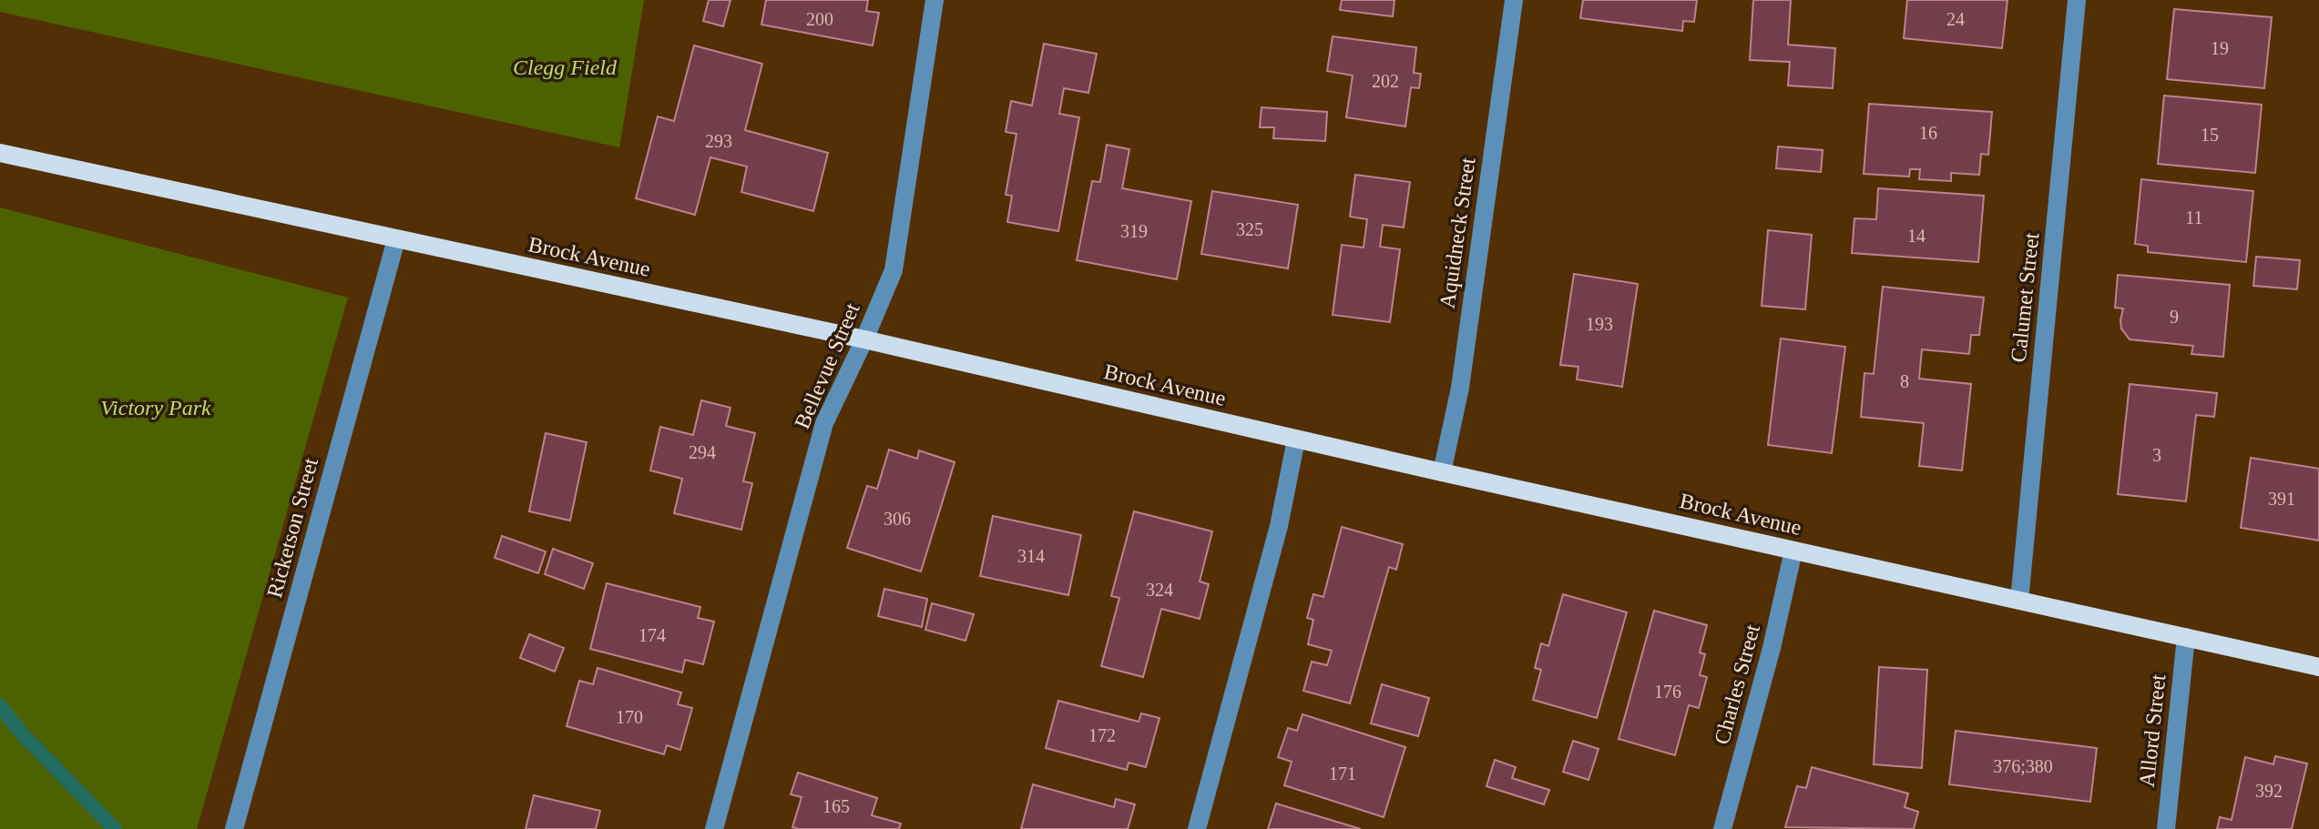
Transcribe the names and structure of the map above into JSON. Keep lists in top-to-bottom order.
{
  "streets": {
    "main road": ["Brock Avenue"],
    "street": [
      "Aquidneck Street",
      "Calumet Street",
      "Bellevue Street",
      "Ricketson Street",
      "Charles Street",
      "Allord Street"
    ]
  },
  "crossings": [
    ["Aquidneck Street", "Brock Avenue"],
    ["Brock Avenue", "Calumet Street"],
    ["Brock Avenue", "Bellevue Street"],
    ["Brock Avenue", "Ricketson Street"],
    ["Brock Avenue", "Charles Street"],
    ["Brock Avenue", "Allord Street"]
  ],
  "parks": ["Clegg Field", "Victory Park"],
  "house_numbers": [
    "200",
    "24",
    "19",
    "202",
    "16",
    "15",
    "293",
    "11",
    "325",
    "319",
    "14",
    "9",
    "193",
    "8",
    "294",
    "3",
    "391",
    "306",
    "314",
    "324",
    "174",
    "176",
    "170",
    "172",
    "376;380",
    "171",
    "392",
    "165"
  ]
}
